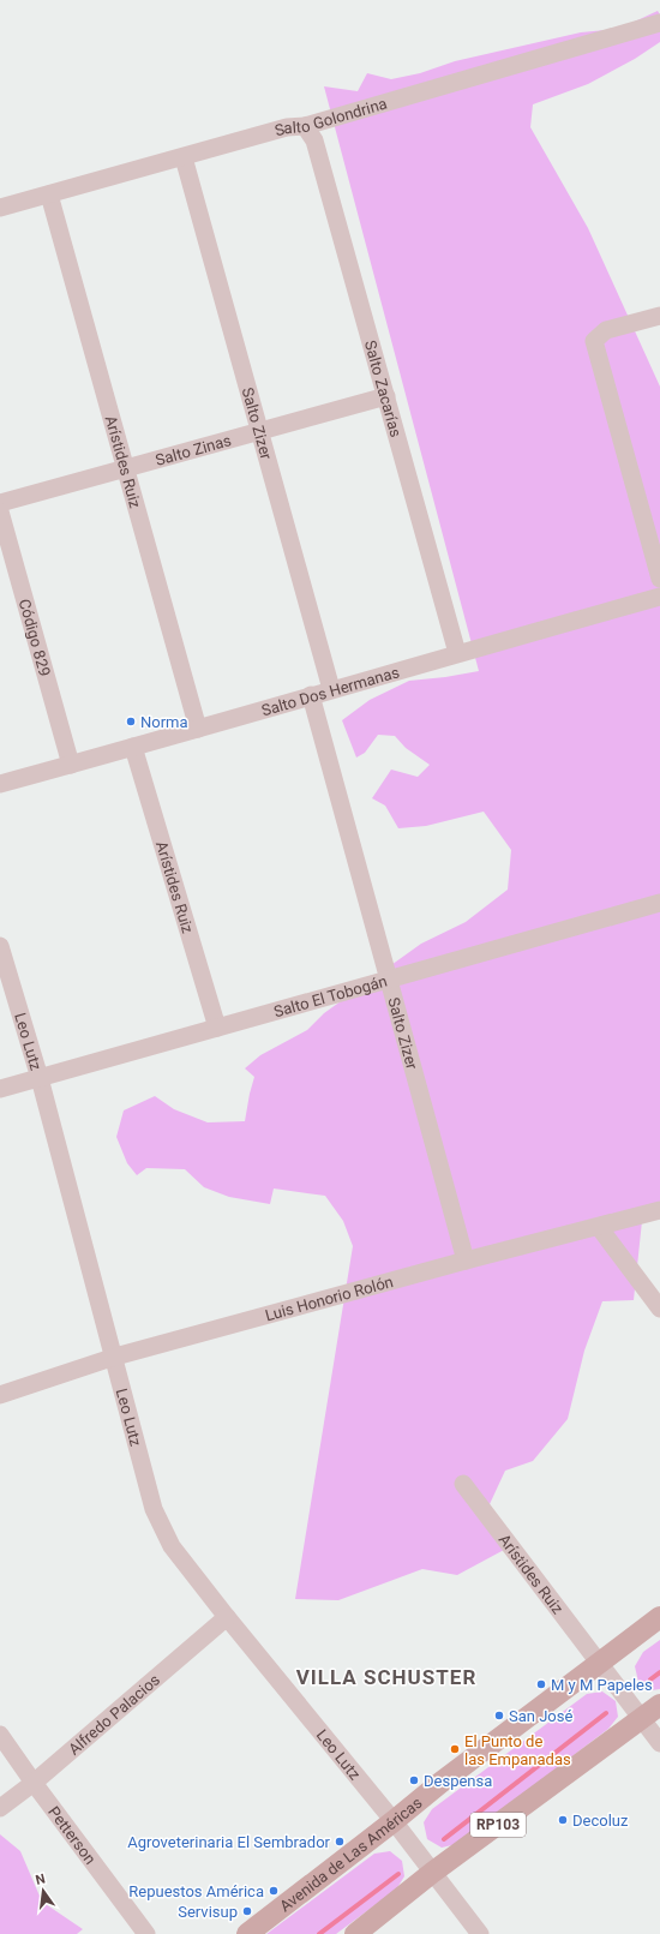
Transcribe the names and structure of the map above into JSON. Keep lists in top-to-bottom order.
{
  "streets": {
    "main road": ["RP103", "Avenida de Las Américas"],
    "street": [
      "Salto Golondrina",
      "Salto Zacarías",
      "Salto Zizer",
      "Salto Zinas",
      "Arístides Ruiz",
      "Código 829",
      "Salto Dos Hermanas",
      "Salto El Tobogán",
      "Leo Lutz",
      "Luis Honorio Rolón",
      "Alfredo Palacios",
      "Petterson"
    ]
  },
  "crossings": [
    ["Salto Golondrina", "Salto Zacarías"],
    ["Salto Golondrina", "Salto Zizer"],
    ["Salto Golondrina", "Arístides Ruiz"],
    ["Salto Zacarías", "Salto Zinas"],
    ["Salto Zacarías", "Salto Dos Hermanas"],
    ["Salto Zizer", "Salto Zinas"],
    ["Salto Zizer", "Salto Dos Hermanas"],
    ["Salto Zizer", "Salto El Tobogán"],
    ["Salto Zizer", "Luis Honorio Rolón"],
    ["Salto Zinas", "Arístides Ruiz"],
    ["Arístides Ruiz", "Salto Dos Hermanas"],
    ["Arístides Ruiz", "Salto El Tobogán"],
    ["Arístides Ruiz", "RP103"],
    ["Arístides Ruiz", "Avenida de Las Américas"],
    ["Código 829", "Salto Dos Hermanas"],
    ["Salto El Tobogán", "Leo Lutz"],
    ["Leo Lutz", "Luis Honorio Rolón"],
    ["Leo Lutz", "Alfredo Palacios"],
    ["Leo Lutz", "RP103"],
    ["Leo Lutz", "Avenida de Las Américas"],
    ["Alfredo Palacios", "Petterson"]
  ],
  "districts": ["VILLA SCHUSTER"],
  "places": [
    "Norma",
    "M y M Papeles",
    "San José",
    "El Punto de las Empanadas",
    "Despensa",
    "Decoluz",
    "Agroveterinaria El Sembrador",
    "Repuestos América",
    "Servisup"
  ],
  "north": "top"
}
